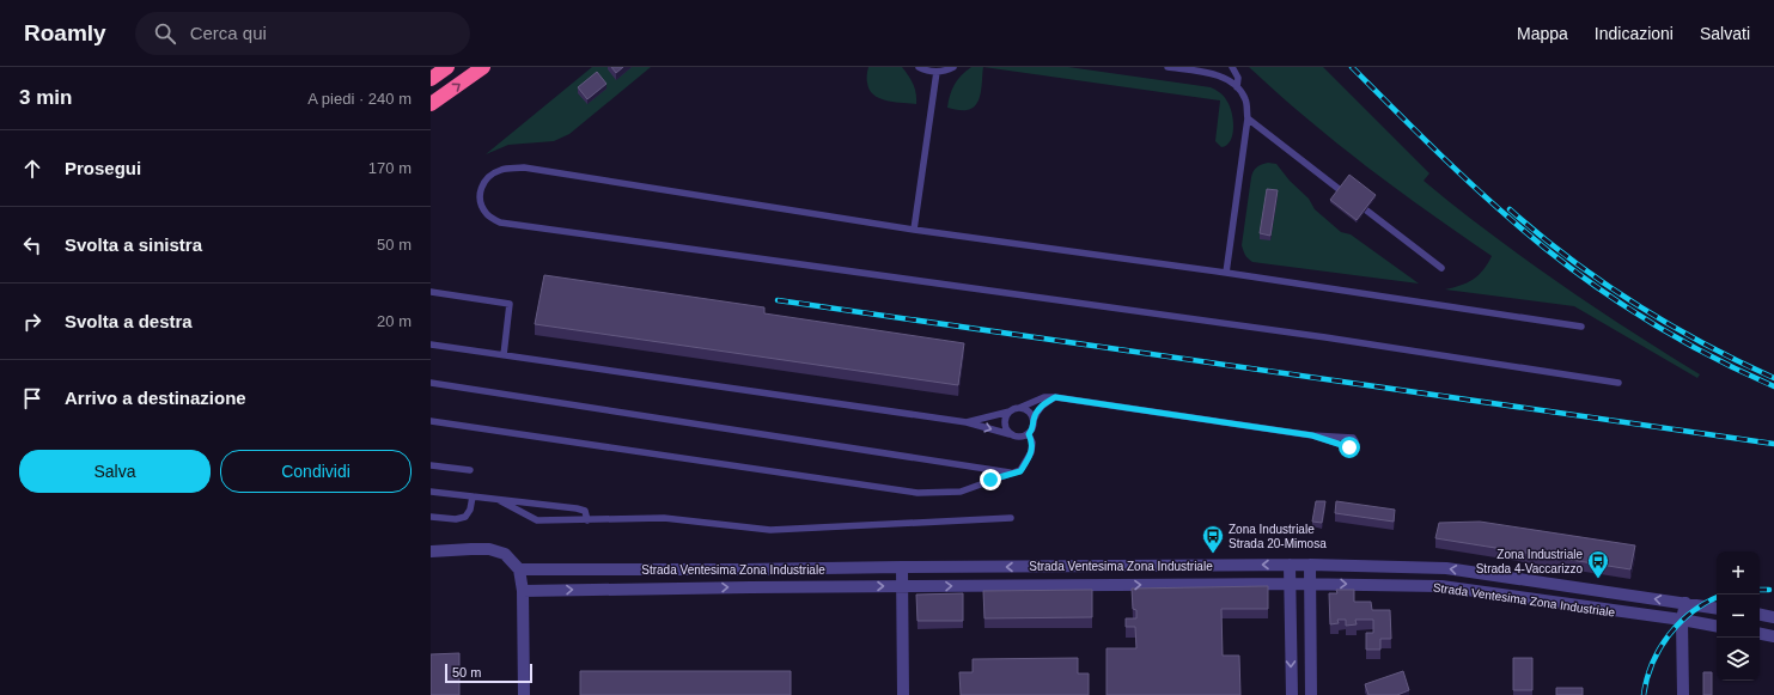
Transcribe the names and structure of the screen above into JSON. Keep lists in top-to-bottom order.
{
  "streets": {
    "street": ["Strada Ventesima Zona Industriale"]
  },
  "places": {
    "bus stop": ["Zona Industriale Strada 20-Mimosa", "Zona Industriale Strada 4-Vaccarizzo"]
  },
  "scale_bar": "50 m",
  "page": {
    "header": "Roamly",
    "search": "Cerca qui",
    "nav": ["Mappa", "Indicazioni", "Salvati"],
    "heading": ["3 min", "A piedi · 240 m"],
    "list": [
      ["Prosegui", "170 m"],
      ["Svolta a sinistra", "50 m"],
      ["Svolta a destra", "20 m"],
      "Arrivo a destinazione"
    ],
    "buttons": ["Salva", "Condividi"],
    "map_buttons": ["+", "−"],
    "scale": "50 m"
  }
}
